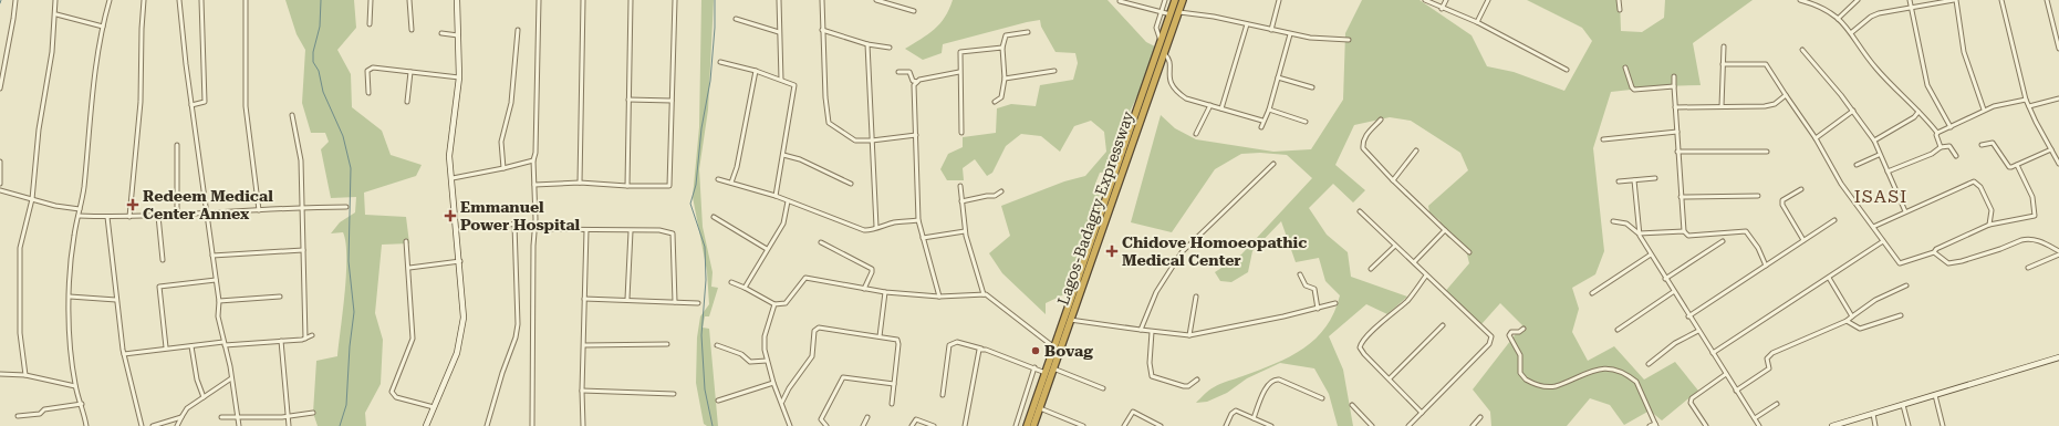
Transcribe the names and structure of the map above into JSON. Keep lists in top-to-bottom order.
{
  "streets": {
    "highway": ["Lagos-Badagry Expressway"]
  },
  "districts": ["ISASI"],
  "places": {
    "health": ["Redeem Medical Center Annex", "Emmanuel Power Hospital", "Chidove Homoeopathic Medical Center"],
    "other": ["Bovag"]
  }
}
